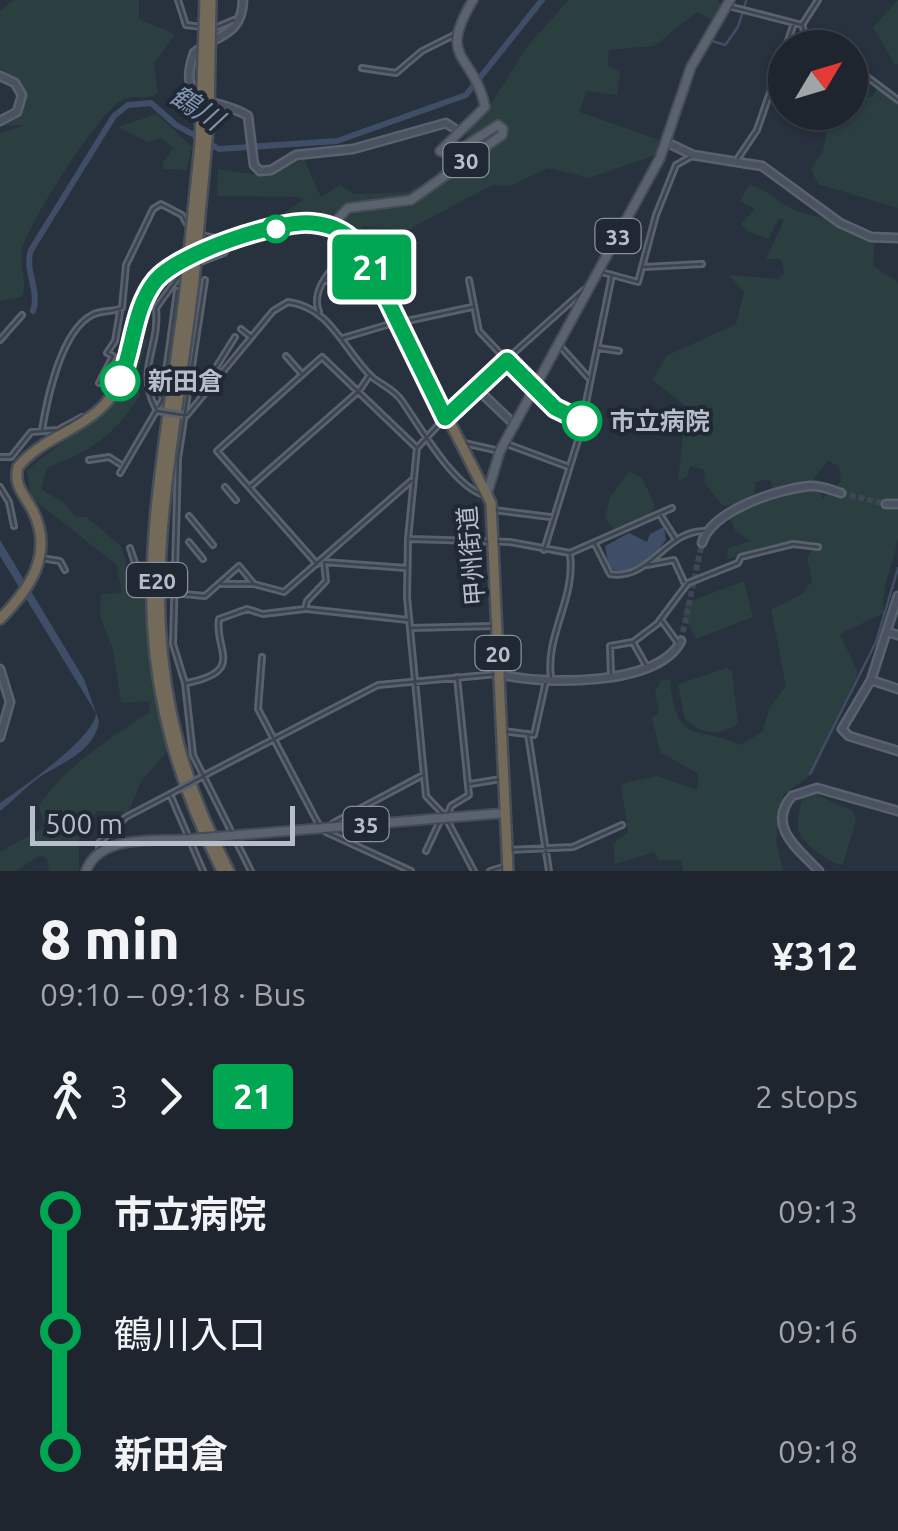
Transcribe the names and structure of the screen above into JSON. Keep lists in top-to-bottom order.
{
  "streets": {
    "highway": ["甲州街道", "E20", "20"],
    "main road": ["30", "33", "35"]
  },
  "crossings": [
    ["30", "甲州街道"],
    ["33", "甲州街道"],
    ["甲州街道", "35"]
  ],
  "water": ["鶴川"],
  "places": ["新田倉", "市立病院"],
  "lines": ["bus line 21"],
  "scale_bar": "500 m",
  "north": "top right",
  "page": {
    "on_map": "21",
    "scale": "500 m",
    "heading": ["8 min", "09:10 – 09:18 · Bus", "¥312"],
    "legs": ["3", "21", "2 stops"],
    "list": [
      {
        "name": "市立病院",
        "value": "09:13"
      },
      {
        "name": "鶴川入口",
        "value": "09:16"
      },
      {
        "name": "新田倉",
        "value": "09:18"
      }
    ]
  }
}
